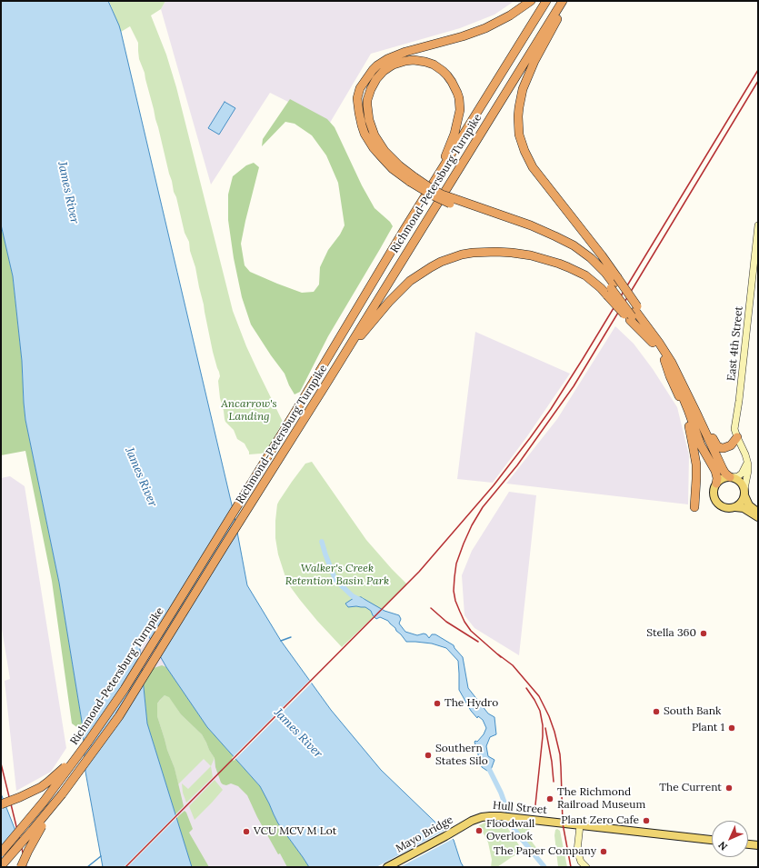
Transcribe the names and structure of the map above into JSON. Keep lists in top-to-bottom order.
{
  "streets": {
    "highway": ["Richmond-Petersburg Turnpike"],
    "main road": ["Hull Street", "Mayo Bridge"],
    "street": ["East 4th Street"]
  },
  "crossings": [
    ["Hull Street", "Mayo Bridge"]
  ],
  "water": ["James River"],
  "parks": ["Ancarrow's Landing", "Walker's Creek Retention Basin Park"],
  "places": [
    "Stella 360",
    "The Hydro",
    "South Bank",
    "Plant 1",
    "Southern States Silo",
    "The Current",
    "The Richmond Railroad Museum",
    "Plant Zero Cafe",
    "Floodwall Overlook",
    "VCU MCV M Lot",
    "The Paper Company"
  ],
  "north": "bottom left"
}
